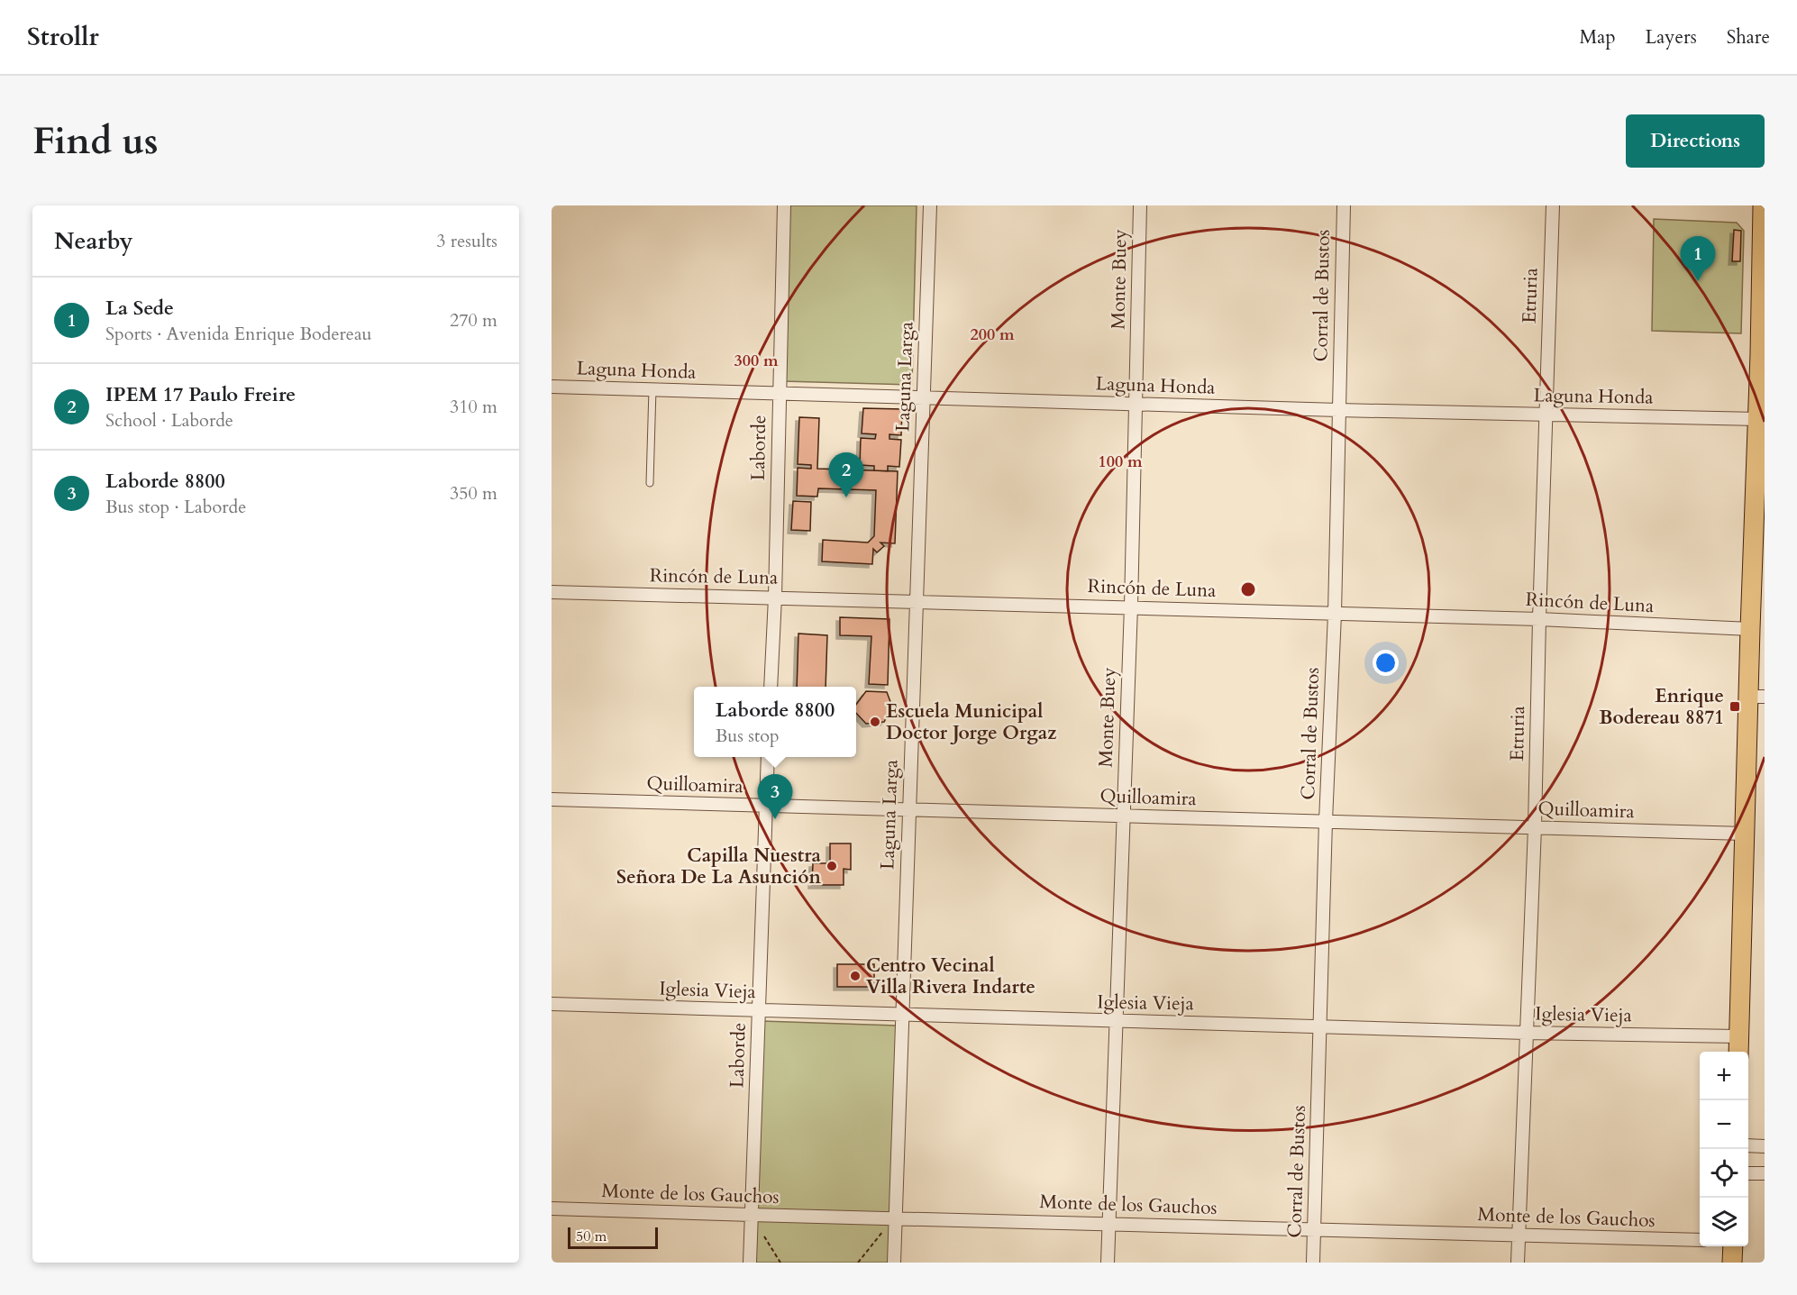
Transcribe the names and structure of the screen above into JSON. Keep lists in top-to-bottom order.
{
  "streets": {
    "street": [
      "Monte Buey",
      "Corral de Bustos",
      "Etruria",
      "Laguna Honda",
      "Laguna Larga",
      "Laborde",
      "Rincón de Luna",
      "Quilloamira",
      "Iglesia Vieja",
      "Monte de los Gauchos"
    ]
  },
  "crossings": [
    ["Monte Buey", "Laguna Honda"],
    ["Monte Buey", "Rincón de Luna"],
    ["Monte Buey", "Quilloamira"],
    ["Monte Buey", "Iglesia Vieja"],
    ["Monte Buey", "Monte de los Gauchos"],
    ["Corral de Bustos", "Laguna Honda"],
    ["Corral de Bustos", "Rincón de Luna"],
    ["Corral de Bustos", "Quilloamira"],
    ["Corral de Bustos", "Iglesia Vieja"],
    ["Corral de Bustos", "Monte de los Gauchos"],
    ["Etruria", "Laguna Honda"],
    ["Etruria", "Rincón de Luna"],
    ["Etruria", "Quilloamira"],
    ["Etruria", "Iglesia Vieja"],
    ["Etruria", "Monte de los Gauchos"],
    ["Laguna Honda", "Laguna Larga"],
    ["Laguna Honda", "Laborde"],
    ["Laguna Larga", "Rincón de Luna"],
    ["Laguna Larga", "Quilloamira"],
    ["Laguna Larga", "Iglesia Vieja"],
    ["Laguna Larga", "Monte de los Gauchos"],
    ["Laborde", "Rincón de Luna"],
    ["Laborde", "Quilloamira"],
    ["Laborde", "Iglesia Vieja"],
    ["Laborde", "Monte de los Gauchos"]
  ],
  "places": {
    "transit": ["Enrique Bodereau 8871"],
    "other": ["Escuela Municipal Doctor Jorge Orgaz", "Capilla Nuestra Señora De La Asunción", "Centro Vecinal Villa Rivera Indarte"]
  },
  "scale_bar": "50 m",
  "page": {
    "header": "Strollr",
    "nav": ["Map", "Layers", "Share"],
    "buttons": "Directions",
    "title": "Find us",
    "heading": ["Nearby", "3 results"],
    "pins": ["1", "2", "3"],
    "list": [
      {
        "mark": "1",
        "name": "La Sede",
        "note": "Sports · Avenida Enrique Bodereau",
        "value": "270 m"
      },
      {
        "mark": "2",
        "name": "IPEM 17 Paulo Freire",
        "note": "School · Laborde",
        "value": "310 m"
      },
      {
        "mark": "3",
        "name": "Laborde 8800",
        "note": "Bus stop · Laborde",
        "value": "350 m"
      }
    ],
    "popup": ["Laborde 8800", "Bus stop"],
    "map_buttons": ["+", "−"],
    "scale": "50 m"
  },
  "rings": ["200 m", "300 m", "100 m"]
}
